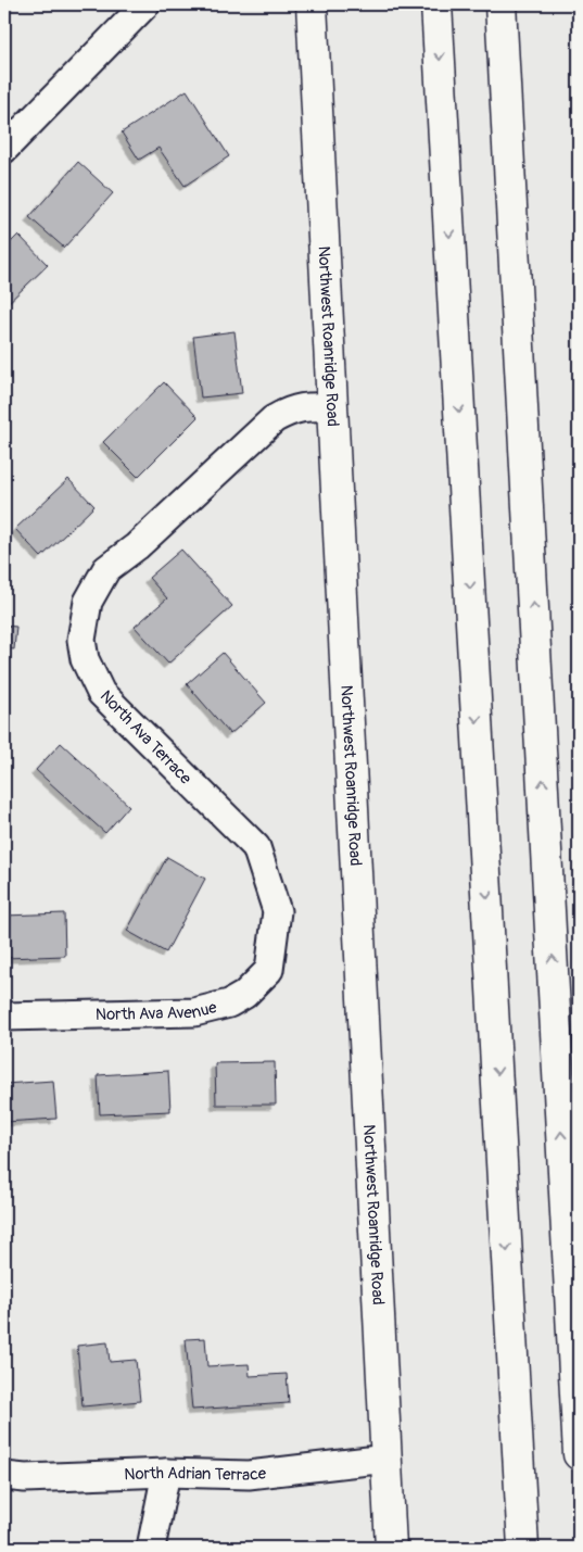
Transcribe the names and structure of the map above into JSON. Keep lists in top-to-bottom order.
{
  "streets": {
    "main road": ["Northwest Roanridge Road"],
    "street": ["North Ava Terrace", "North Ava Avenue", "North Adrian Terrace"]
  },
  "crossings": [
    ["Northwest Roanridge Road", "North Ava Terrace"],
    ["Northwest Roanridge Road", "North Adrian Terrace"],
    ["North Ava Terrace", "North Ava Avenue"]
  ]
}
